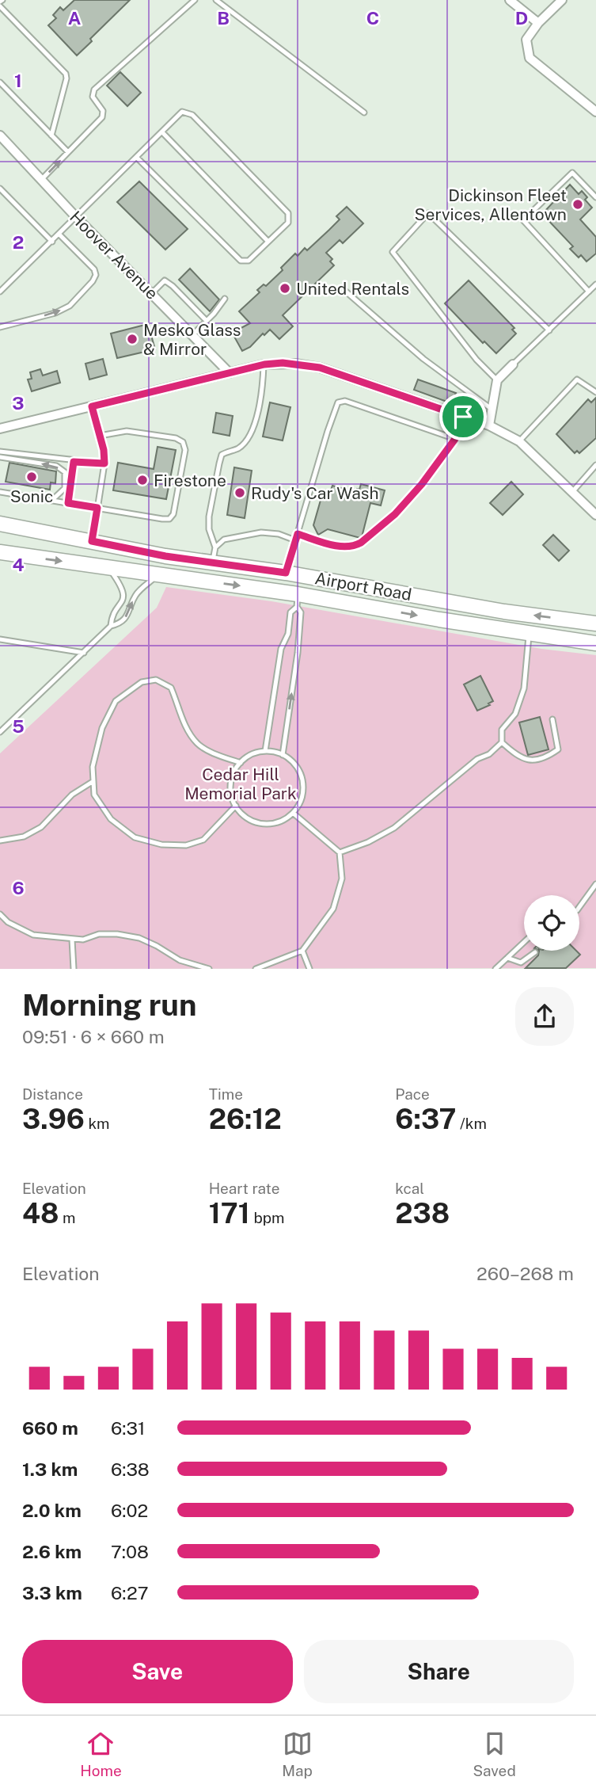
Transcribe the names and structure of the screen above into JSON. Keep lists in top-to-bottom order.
{
  "streets": {
    "main road": ["Airport Road"],
    "street": ["Hoover Avenue"]
  },
  "parks": ["Cedar Hill Memorial Park"],
  "places": [
    "Dickinson Fleet Services, Allentown",
    "United Rentals",
    "Mesko Glass & Mirror",
    "Sonic",
    "Firestone",
    "Rudy's Car Wash"
  ],
  "page": {
    "heading": ["Morning run", "09:51 · 6 × 660 m"],
    "stats": [
      ["Distance", "3.96 km"],
      ["Time", "26:12"],
      ["Pace", "6:37 /km"],
      ["Elevation", "48 m"],
      ["Heart rate", "171 bpm"],
      ["kcal", "238"]
    ],
    "chart": ["Elevation", "260–268 m"],
    "list": [
      {
        "name": "660 m",
        "note": "6:31"
      },
      {
        "name": "1.3 km",
        "note": "6:38"
      },
      {
        "name": "2.0 km",
        "note": "6:02"
      },
      {
        "name": "2.6 km",
        "note": "7:08"
      },
      {
        "name": "3.3 km",
        "note": "6:27"
      }
    ],
    "buttons": ["Save", "Share"],
    "tabs": ["Home", "Map", "Saved"]
  },
  "grid": {
    "columns": [
      "A",
      "B",
      "C",
      "D"
    ],
    "rows": [
      "1",
      "2",
      "3",
      "4",
      "5",
      "6"
    ]
  }
}
